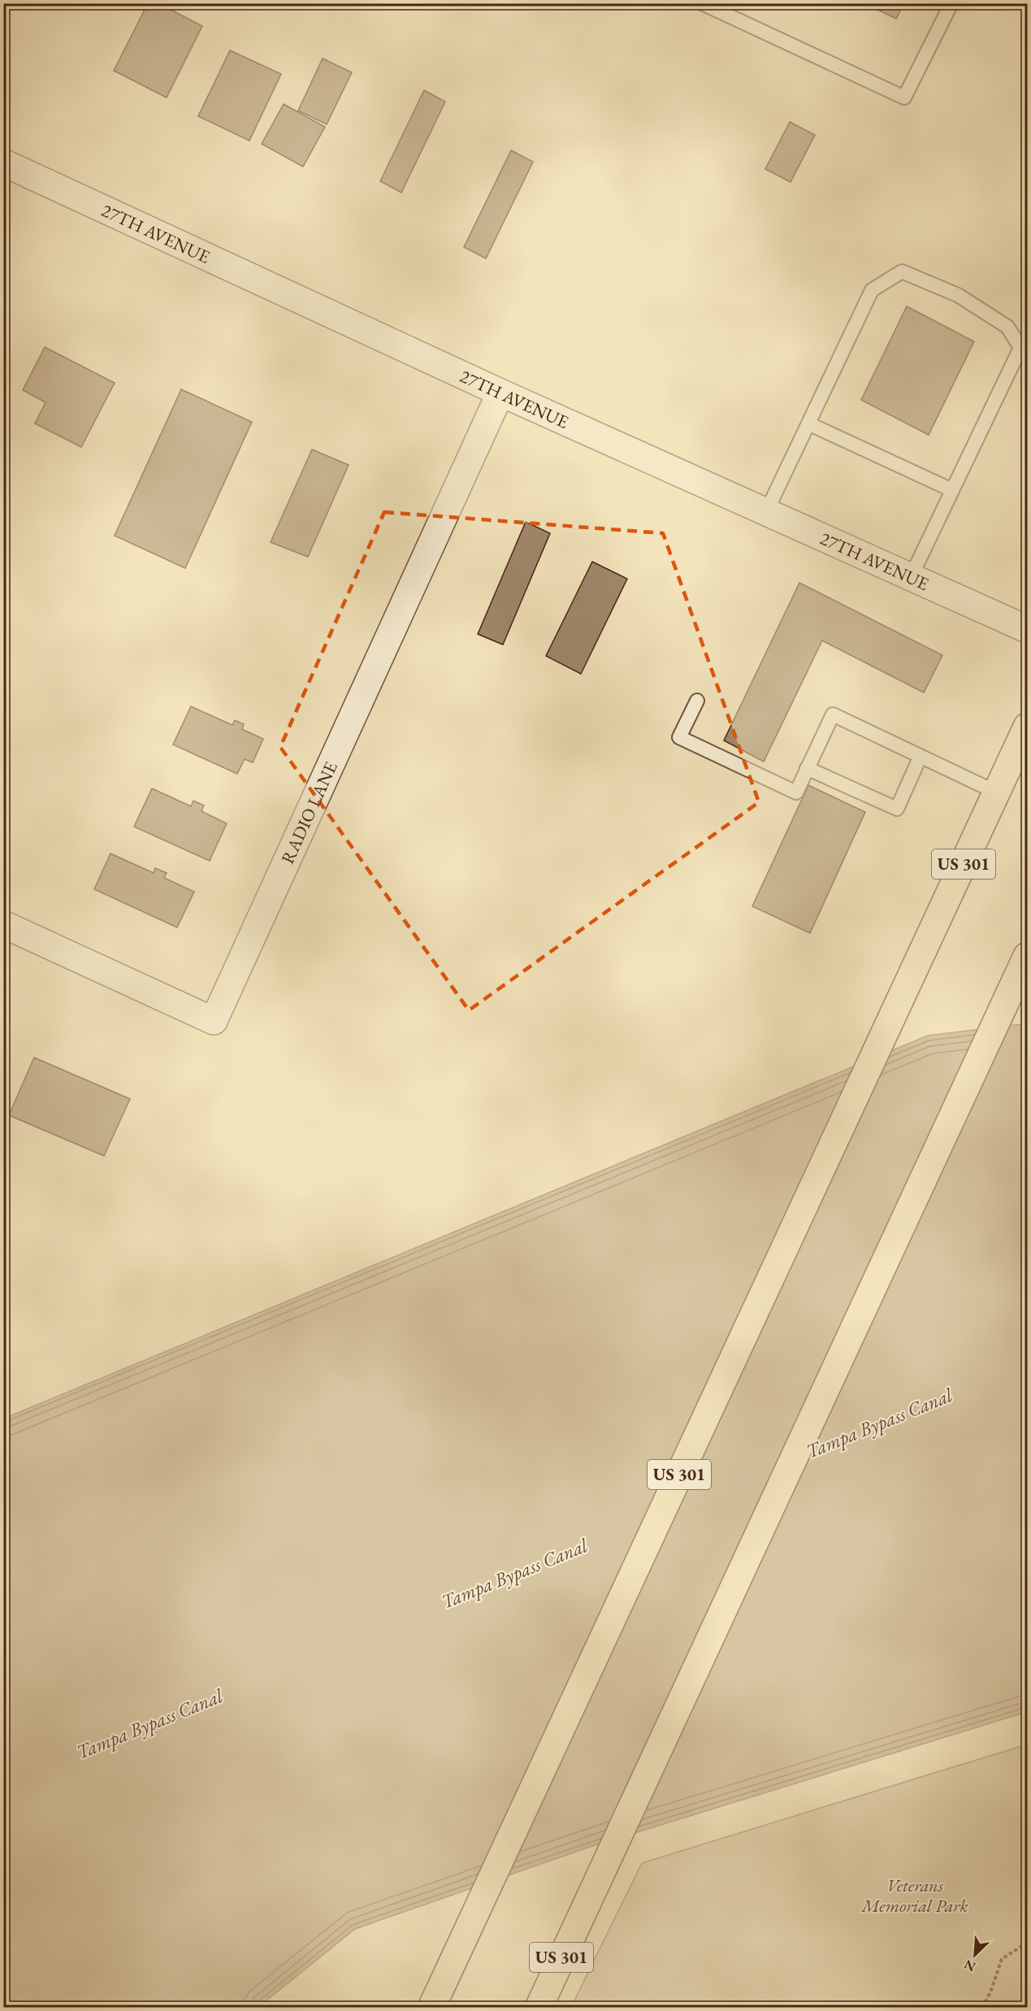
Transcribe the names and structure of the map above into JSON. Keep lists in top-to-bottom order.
{
  "streets": {
    "main road": ["US 301"],
    "street": ["27TH AVENUE", "RADIO LANE"]
  },
  "crossings": [
    ["27TH AVENUE", "RADIO LANE"]
  ],
  "water": ["Tampa Bypass Canal"],
  "parks": ["Veterans Memorial Park"],
  "north": "bottom left"
}
